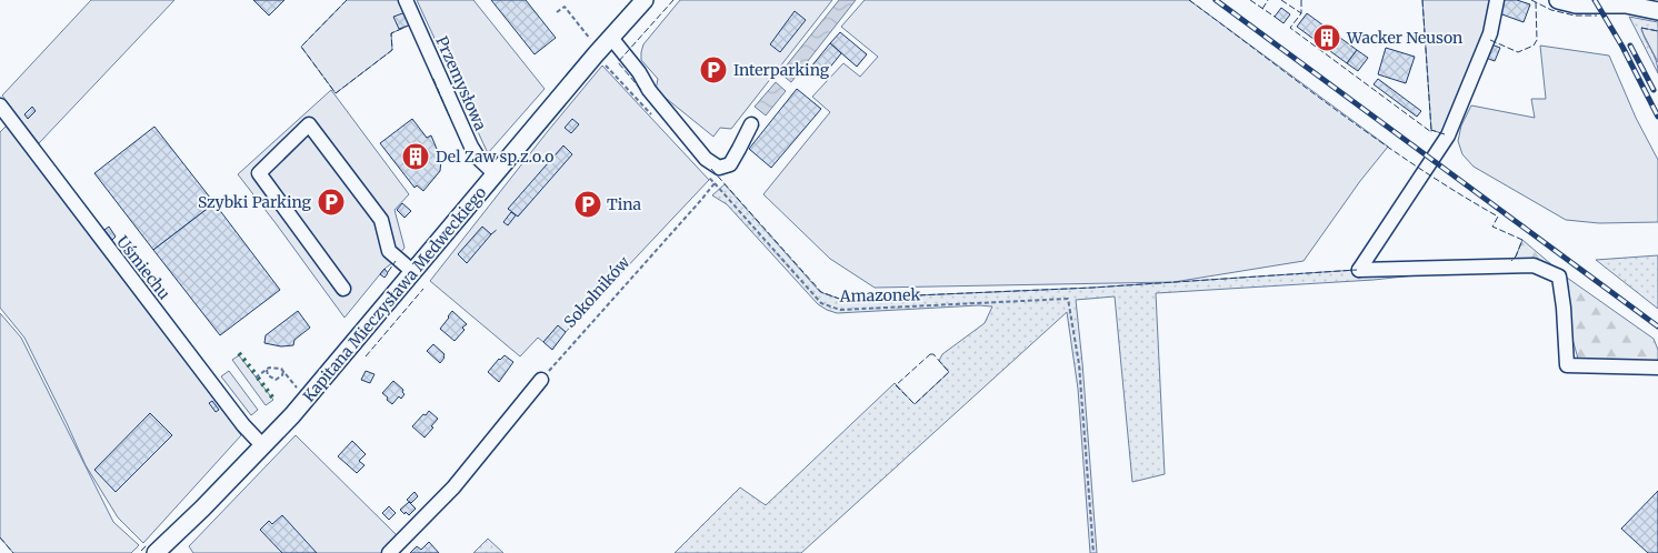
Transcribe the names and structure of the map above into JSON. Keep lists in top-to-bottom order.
{
  "streets": {
    "main road": ["Kapitana Mieczysława Medweckiego"],
    "street": ["Przemysłowa", "Uśmiechu"],
    "path": ["Sokolników", "Amazonek"]
  },
  "crossings": [
    ["Przemysłowa", "Kapitana Mieczysława Medweckiego"],
    ["Uśmiechu", "Kapitana Mieczysława Medweckiego"],
    ["Sokolników", "Amazonek"]
  ],
  "places": {
    "building": ["Wacker Neuson", "Del Zaw sp.z.o.o"],
    "parking": ["Interparking", "Szybki Parking", "Tina"]
  }
}
